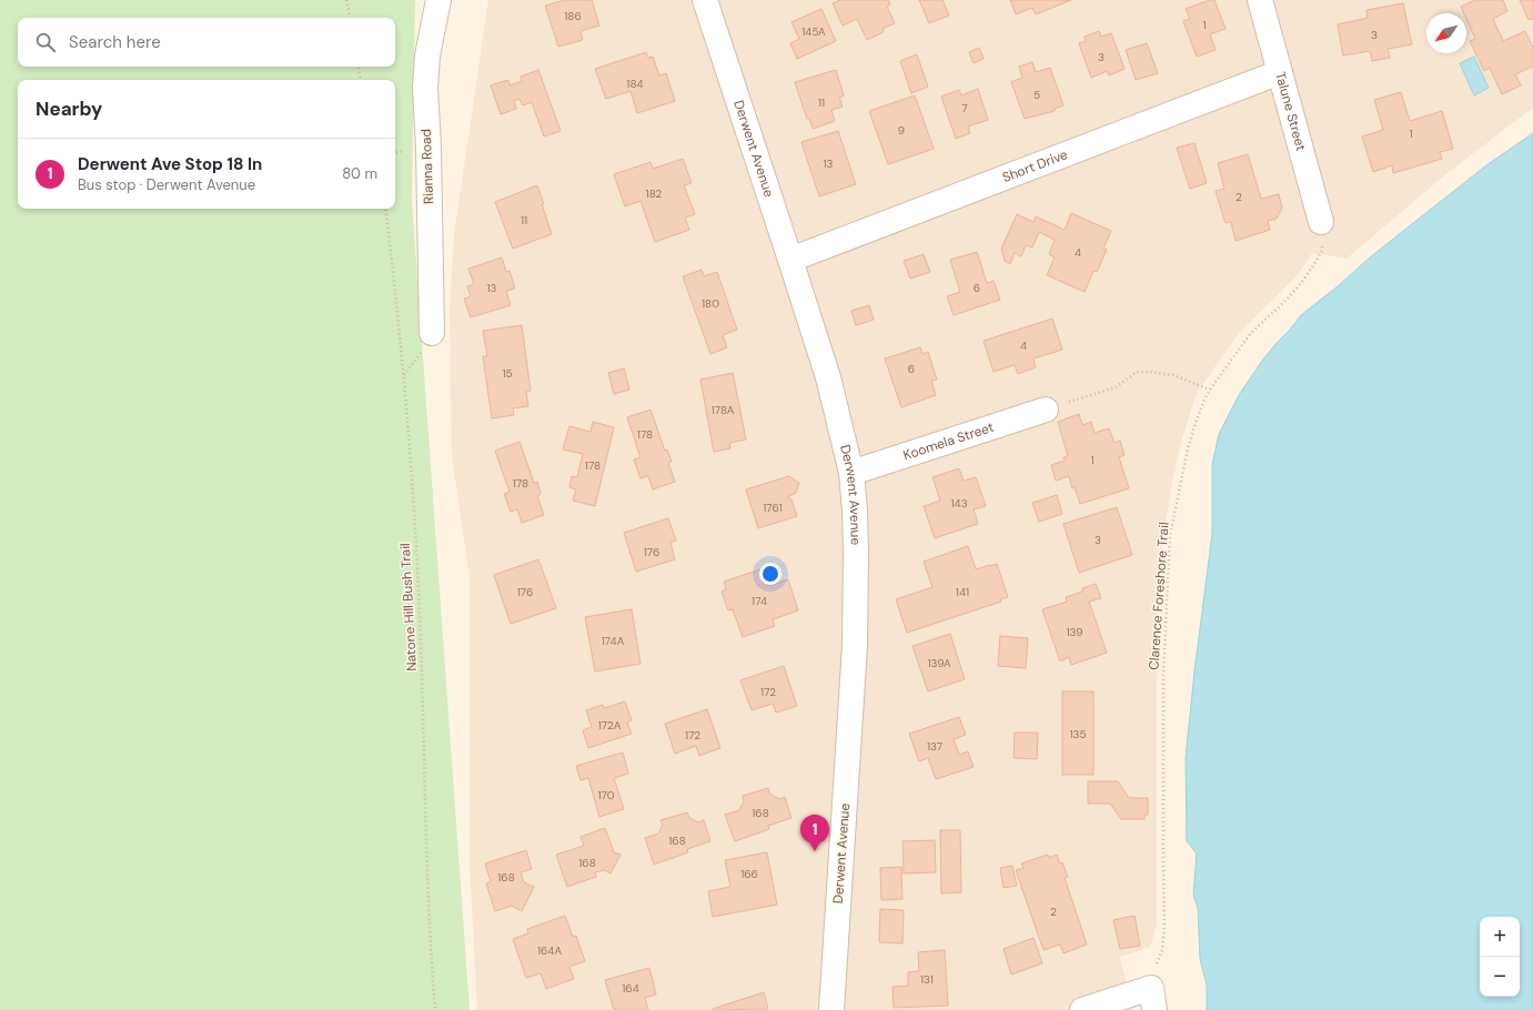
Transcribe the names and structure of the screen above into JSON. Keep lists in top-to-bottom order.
{
  "streets": {
    "street": [
      "Talune Street",
      "Derwent Avenue",
      "Short Drive",
      "Rianna Road",
      "Koomela Street"
    ],
    "path": ["Clarence Foreshore Trail", "Natone Hill Bush Trail"]
  },
  "crossings": [
    ["Talune Street", "Short Drive"],
    ["Talune Street", "Clarence Foreshore Trail"],
    ["Derwent Avenue", "Short Drive"],
    ["Derwent Avenue", "Koomela Street"]
  ],
  "house_numbers": [
    "186",
    "1",
    "145A",
    "3",
    "3",
    "184",
    "5",
    "11",
    "7",
    "9",
    "1",
    "13",
    "182",
    "2",
    "11",
    "4",
    "13",
    "6",
    "180",
    "4",
    "6",
    "15",
    "178A",
    "178",
    "1",
    "178",
    "178",
    "143",
    "1761",
    "3",
    "176",
    "176",
    "141",
    "174",
    "139",
    "174A",
    "139A",
    "172",
    "172A",
    "135",
    "172",
    "137",
    "170",
    "168",
    "168",
    "168",
    "166",
    "168",
    "2",
    "164A",
    "131",
    "164"
  ],
  "north": "bottom left",
  "page": {
    "search": "Search here",
    "heading": "Nearby",
    "list": [
      {
        "mark": "1",
        "name": "Derwent Ave Stop 18 In",
        "note": "Bus stop · Derwent Avenue",
        "value": "80 m"
      }
    ],
    "pins": "1",
    "map_buttons": ["+", "−"]
  }
}
